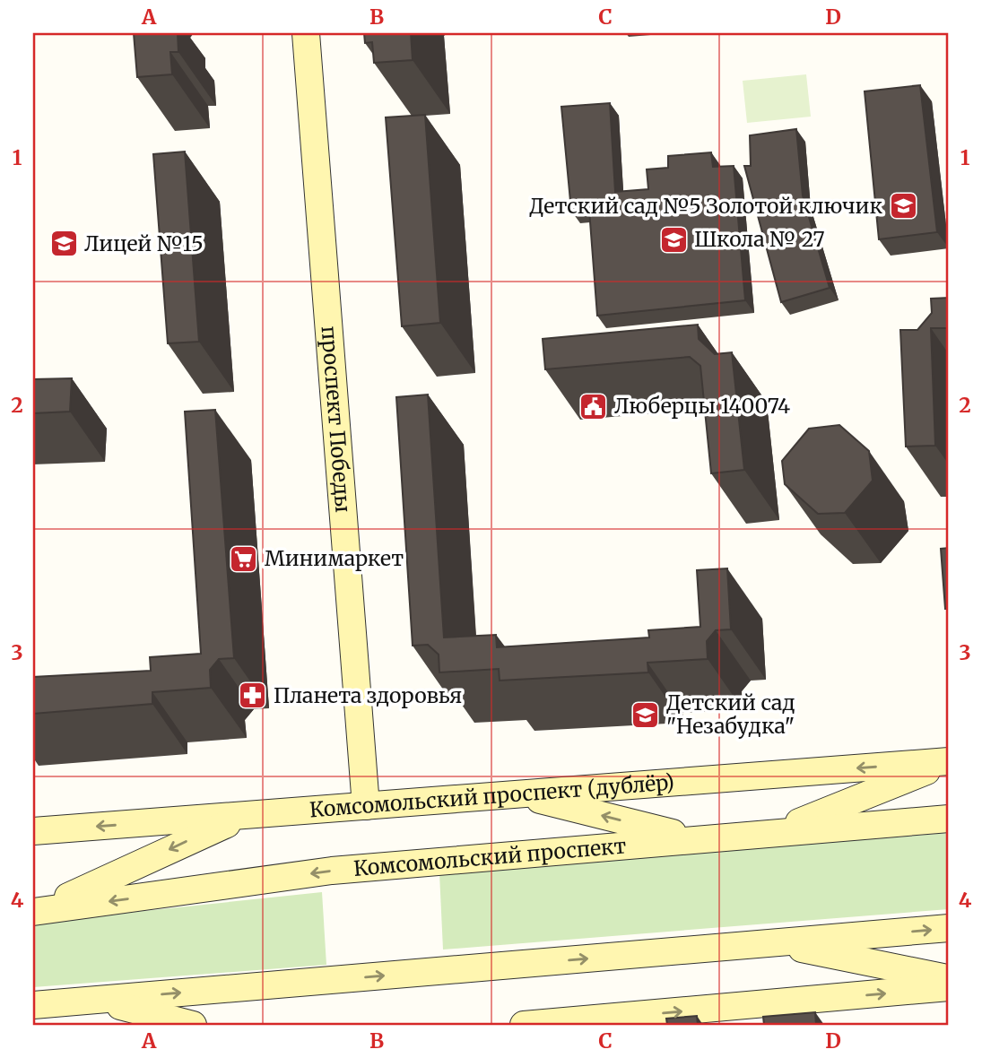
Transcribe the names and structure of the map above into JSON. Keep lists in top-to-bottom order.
{
  "streets": {
    "main road": ["проспект Победы", "Комсомольский проспект (дублёр)", "Комсомольский проспект"]
  },
  "crossings": [
    ["проспект Победы", "Комсомольский проспект (дублёр)"]
  ],
  "places": {
    "school or university": [
      "Детский сад №5 Золотой ключик",
      "Школа № 27",
      "Лицей №15",
      "Детский сад \"Незабудка\""
    ],
    "public building": ["Люберцы 140074"],
    "supermarket": ["Минимаркет"],
    "pharmacy": ["Планета здоровья"]
  },
  "grid": {
    "columns": [
      "A",
      "B",
      "C",
      "D"
    ],
    "rows": [
      "1",
      "2",
      "3",
      "4"
    ]
  }
}
